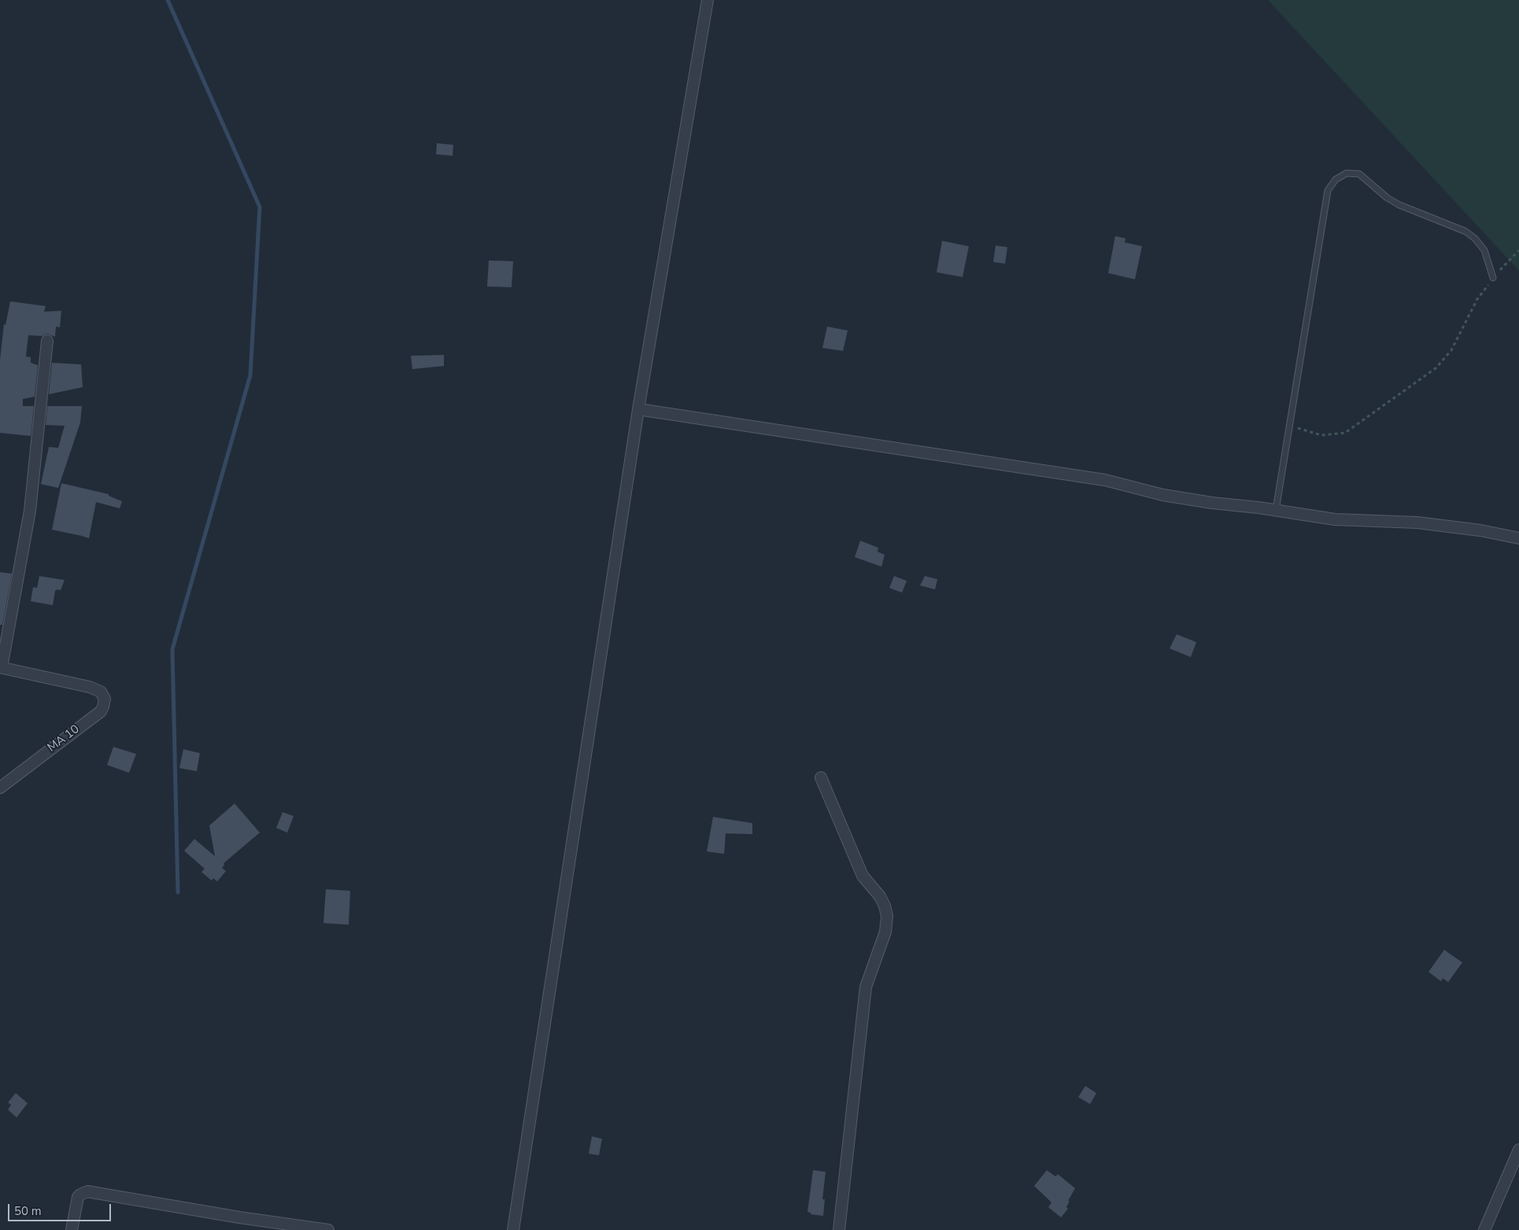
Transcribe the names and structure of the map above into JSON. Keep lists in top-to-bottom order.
{
  "streets": {
    "street": ["MA 10"]
  },
  "scale_bar": "50 m"
}
